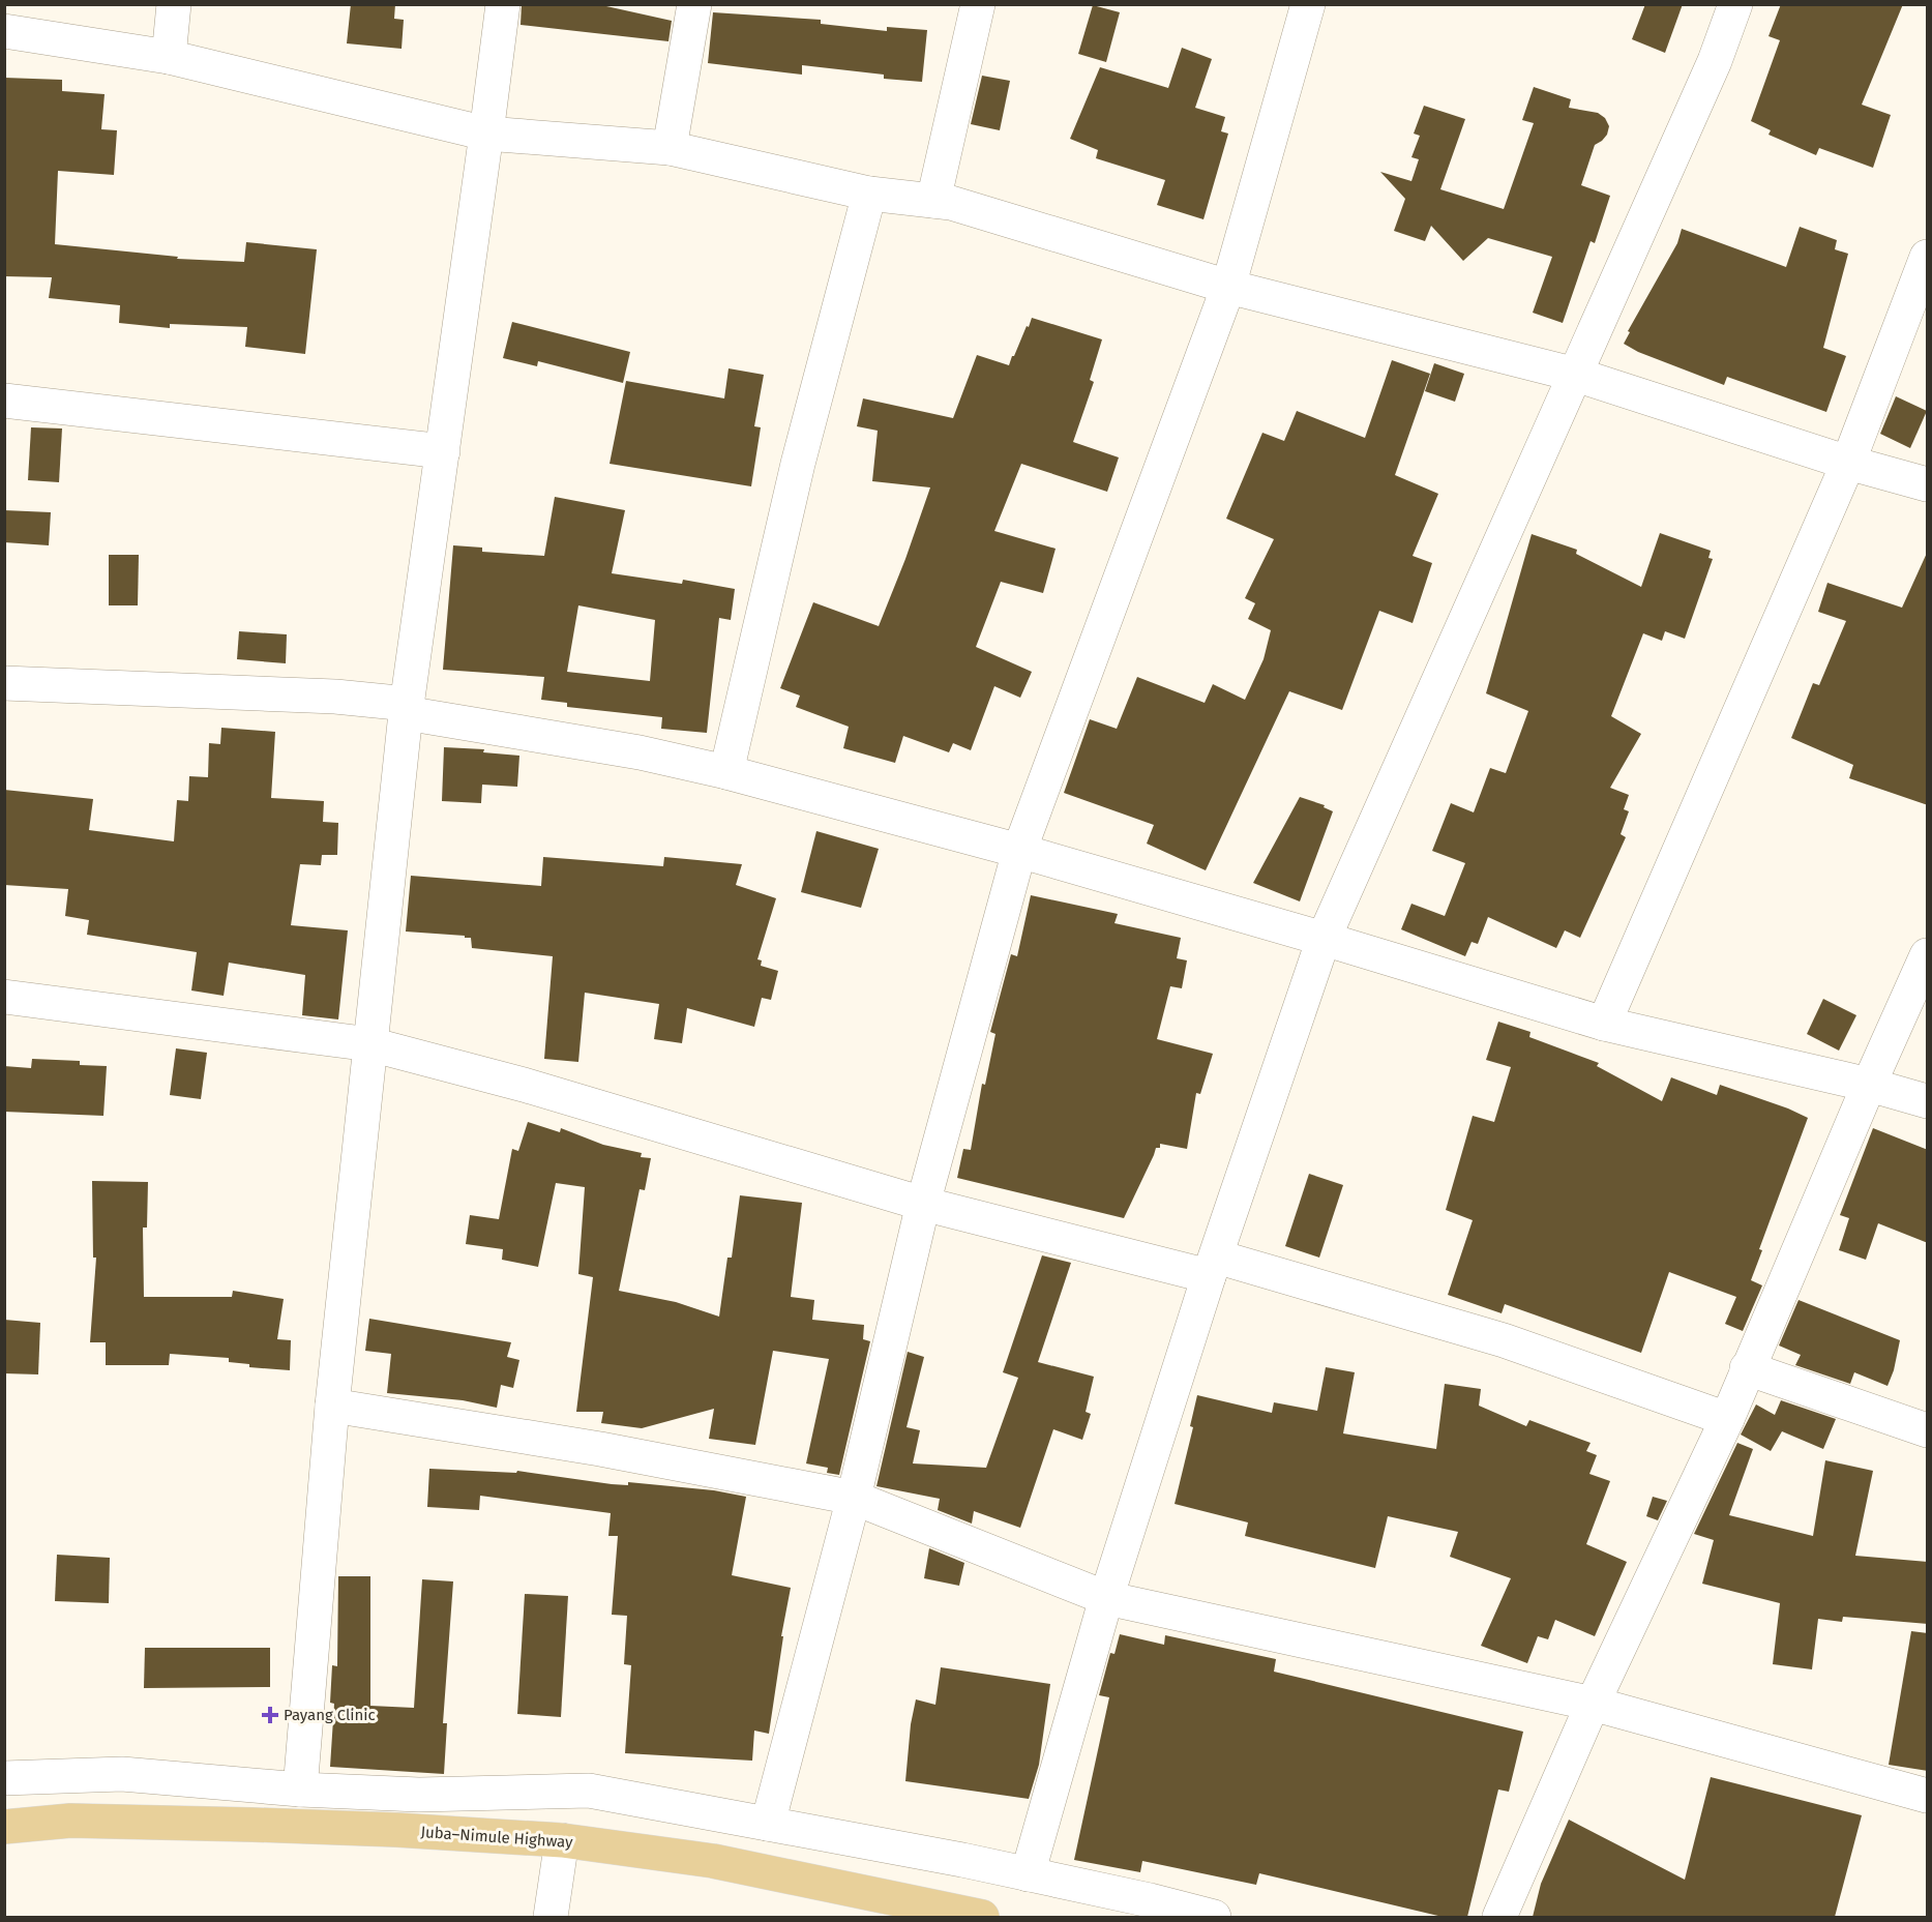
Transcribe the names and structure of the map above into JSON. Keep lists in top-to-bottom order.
{
  "streets": {
    "main road": ["Juba–Nimule Highway"]
  },
  "places": {
    "health": ["Payang Clinic"]
  }
}
